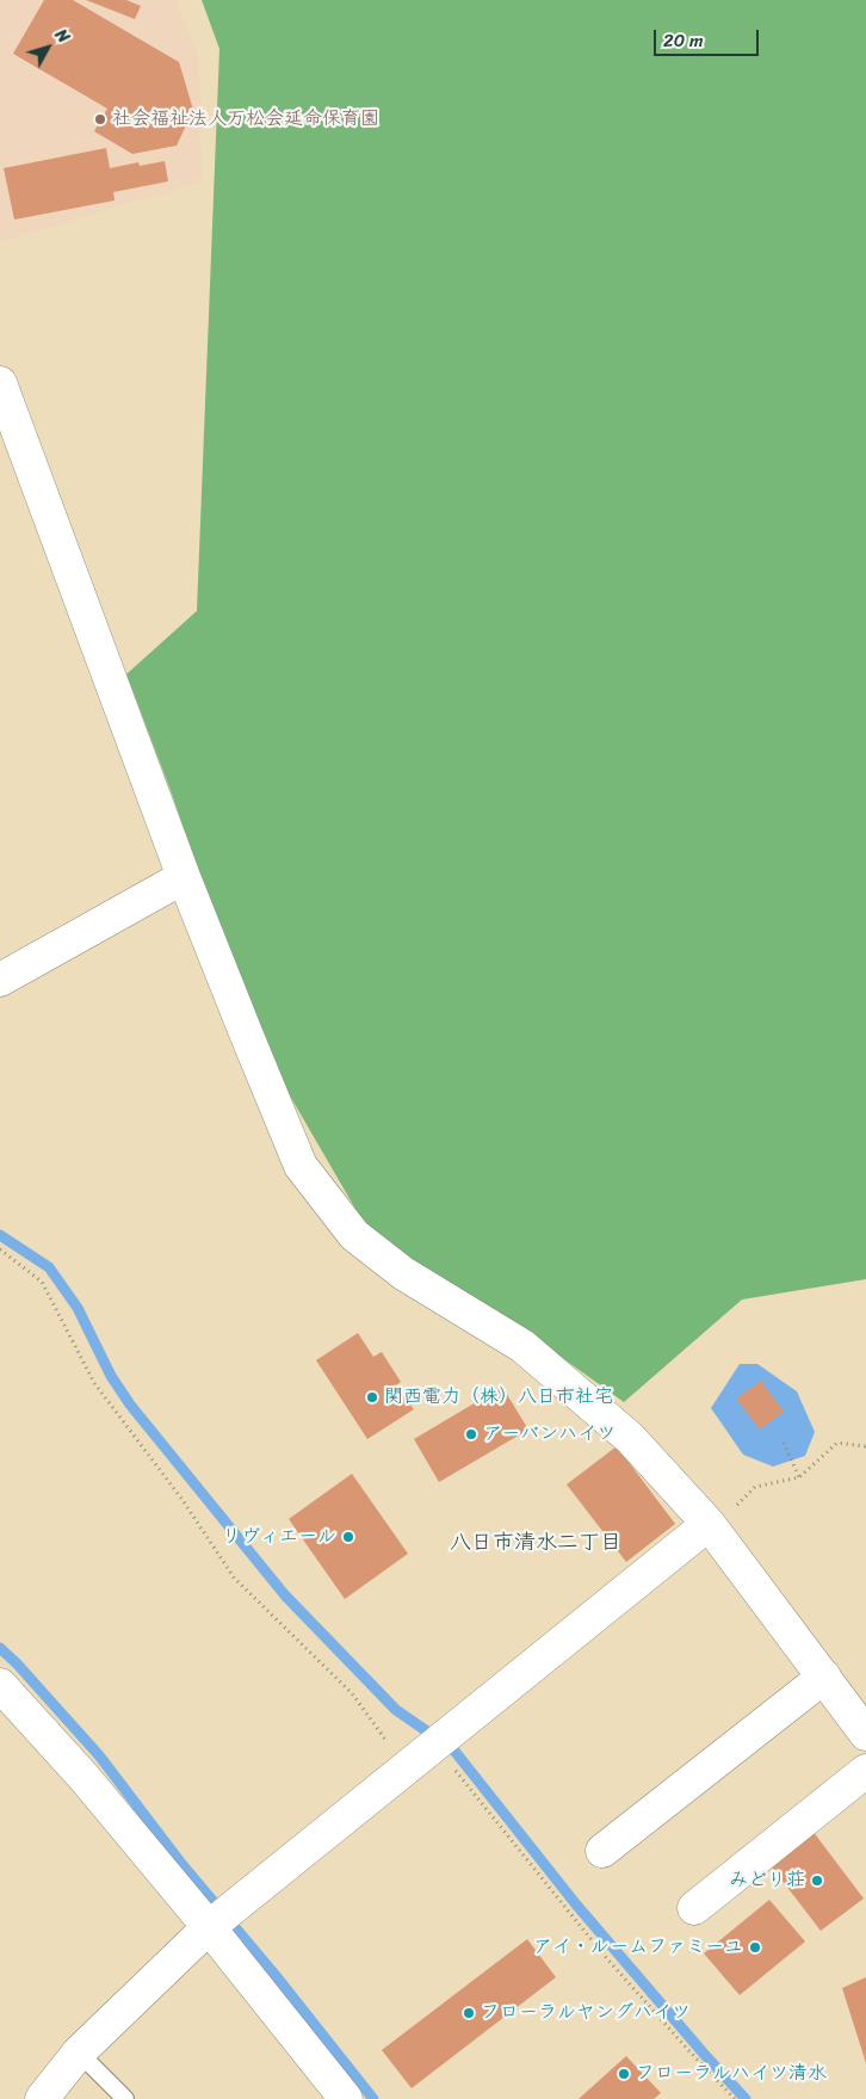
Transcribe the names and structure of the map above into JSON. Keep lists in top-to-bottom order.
{
  "districts": ["八日市清水二丁目"],
  "places": [
    "社会福祉法人万松会延命保育園",
    "関西電力（株）八日市社宅",
    "アーバンハイツ",
    "リヴィエール",
    "みどり荘",
    "アイ・ルームファミーユ",
    "フローラルヤングハイツ",
    "フローラルハイツ清水"
  ],
  "scale_bar": "20 m",
  "north": "top right"
}
